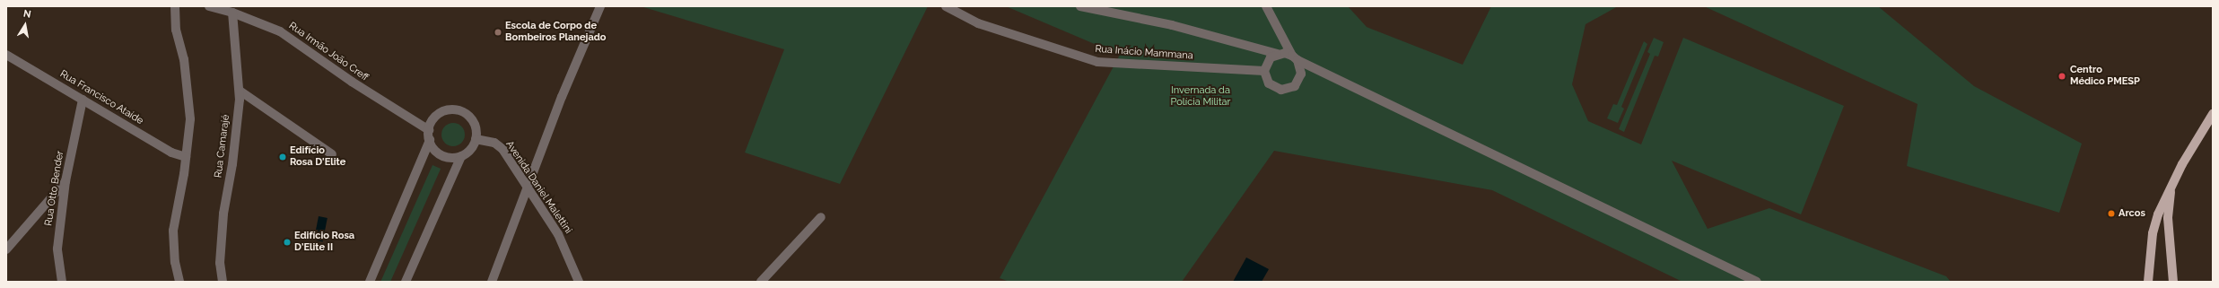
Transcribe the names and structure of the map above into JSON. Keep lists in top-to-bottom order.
{
  "streets": {
    "street": [
      "Rua Irmão João Creff",
      "Rua Inácio Mammana",
      "Rua Francisco Ataíde",
      "Rua Camarajé",
      "Avenida Daniel Malettini",
      "Rua Otto Bender"
    ]
  },
  "crossings": [
    ["Rua Irmão João Creff", "Rua Camarajé"],
    ["Rua Irmão João Creff", "Avenida Daniel Malettini"],
    ["Rua Francisco Ataíde", "Rua Otto Bender"]
  ],
  "parks": ["Invernada da Polícia Militar"],
  "places": [
    "Escola de Corpo de Bombeiros Planejado",
    "Centro Médico PMESP",
    "Edifício Rosa D'Elite",
    "Arcos",
    "Edifício Rosa D'Elite II"
  ],
  "north": "top"
}
